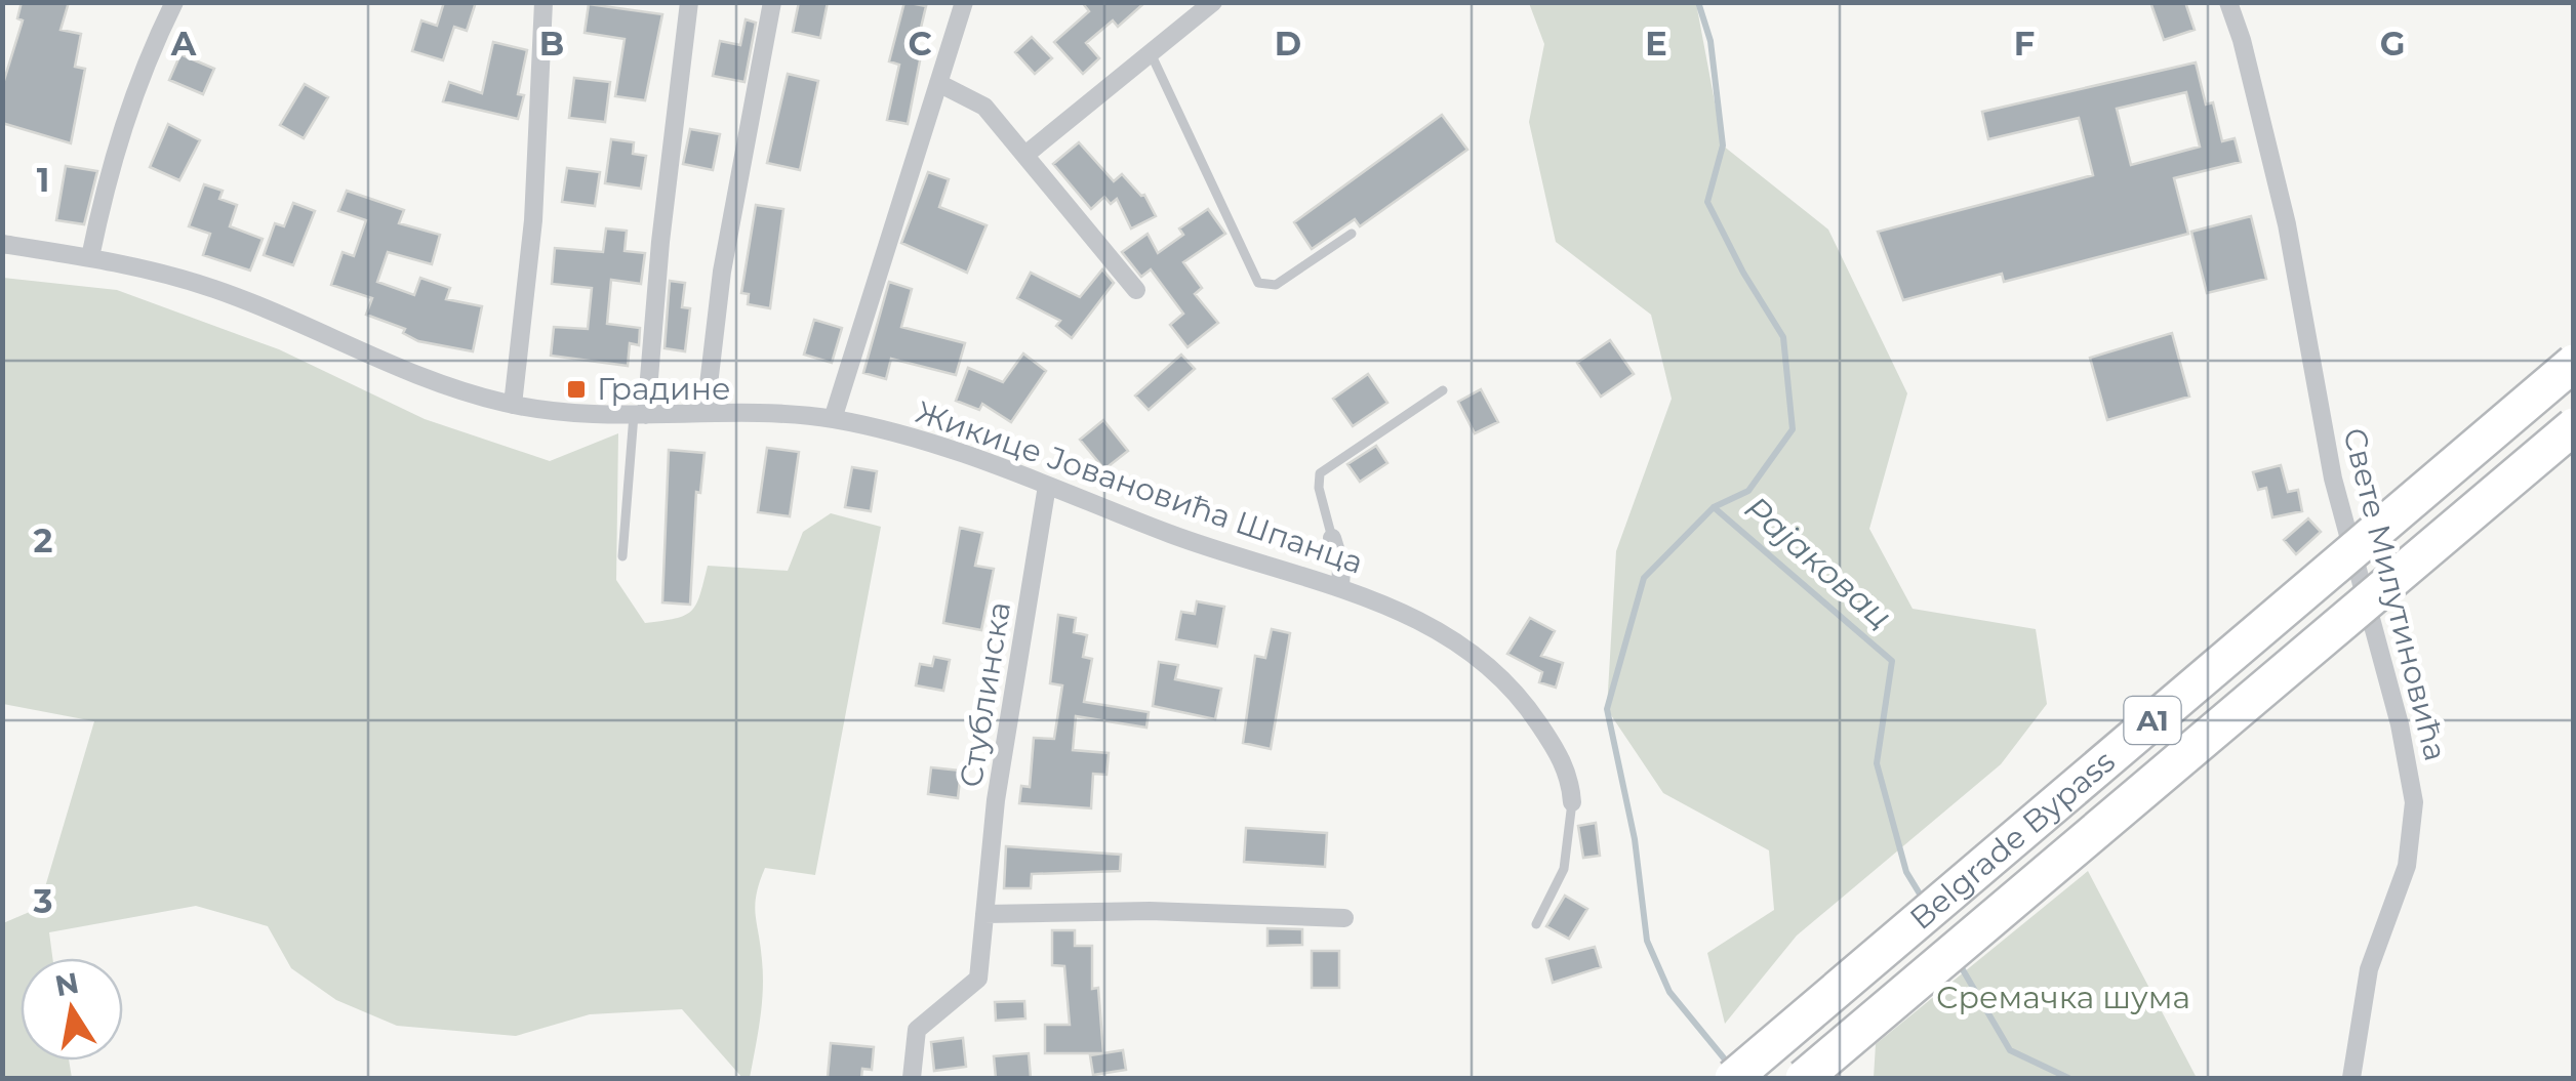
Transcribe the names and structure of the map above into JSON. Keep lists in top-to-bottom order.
{
  "streets": {
    "highway": ["A1", "Belgrade Bypass"],
    "street": ["Жикице Јовановића Шпанца", "Свете Милутиновића", "Стублинска"]
  },
  "crossings": [
    ["Жикице Јовановића Шпанца", "Стублинска"]
  ],
  "water": ["Рајаковац"],
  "parks": ["Сремачка шума"],
  "places": {
    "transit": ["Градине"]
  },
  "north": "top",
  "grid": {
    "columns": [
      "A",
      "B",
      "C",
      "D",
      "E",
      "F",
      "G"
    ],
    "rows": ["1", "2", "3"]
  }
}
